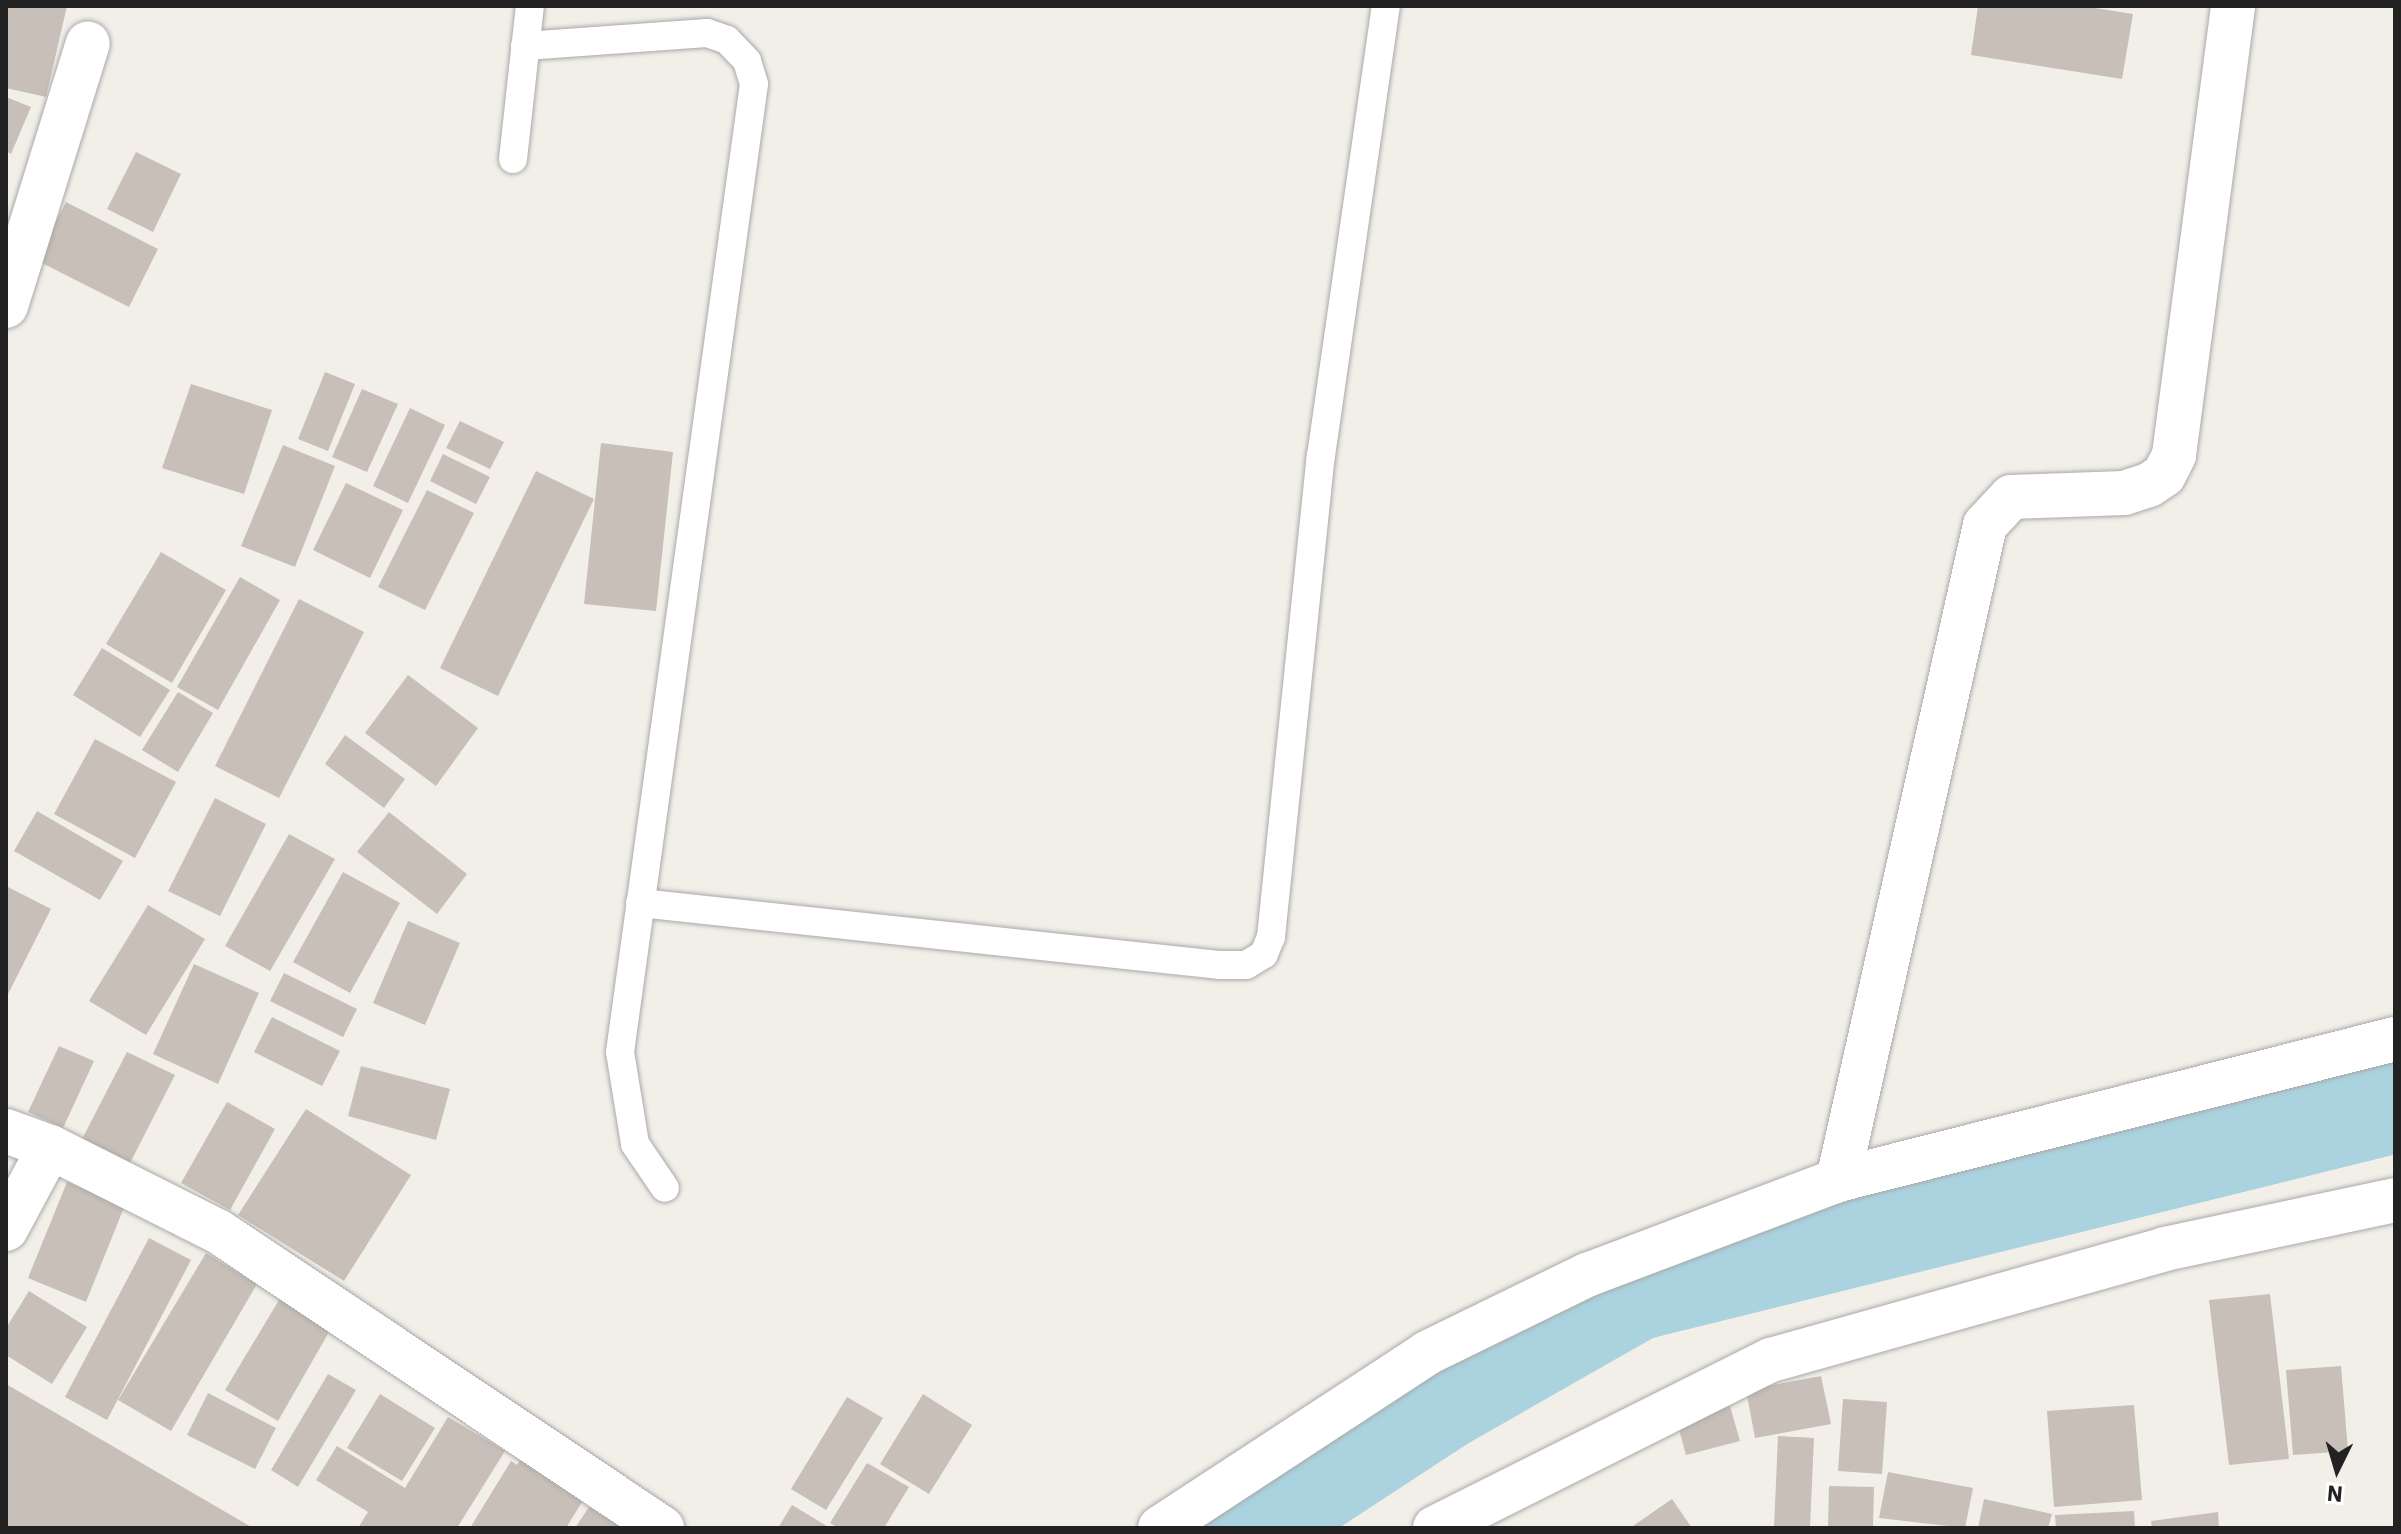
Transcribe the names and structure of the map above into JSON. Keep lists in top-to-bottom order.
{
  "north": "bottom"
}
